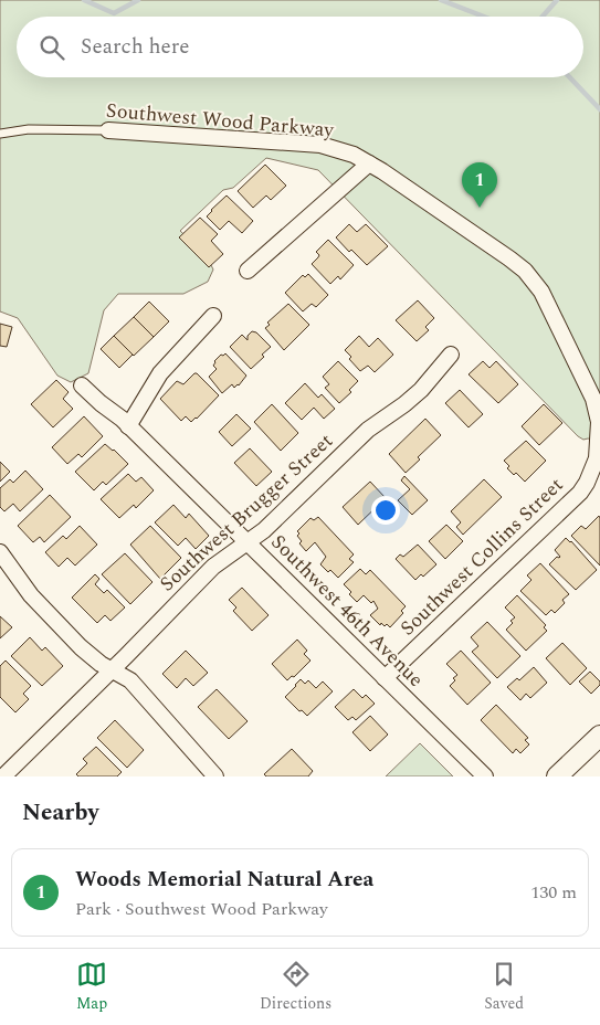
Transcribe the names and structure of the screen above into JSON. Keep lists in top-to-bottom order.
{
  "streets": {
    "street": [
      "Southwest Wood Parkway",
      "Southwest Brugger Street",
      "Southwest Collins Street",
      "Southwest 46th Avenue"
    ]
  },
  "crossings": [
    ["Southwest Wood Parkway", "Southwest Collins Street"],
    ["Southwest Brugger Street", "Southwest 46th Avenue"],
    ["Southwest Collins Street", "Southwest 46th Avenue"]
  ],
  "page": {
    "search": "Search here",
    "pins": "1",
    "heading": "Nearby",
    "list": [
      {
        "mark": "1",
        "name": "Woods Memorial Natural Area",
        "note": "Park · Southwest Wood Parkway",
        "value": "130 m"
      }
    ],
    "nav": ["Map", "Directions", "Saved"]
  }
}
